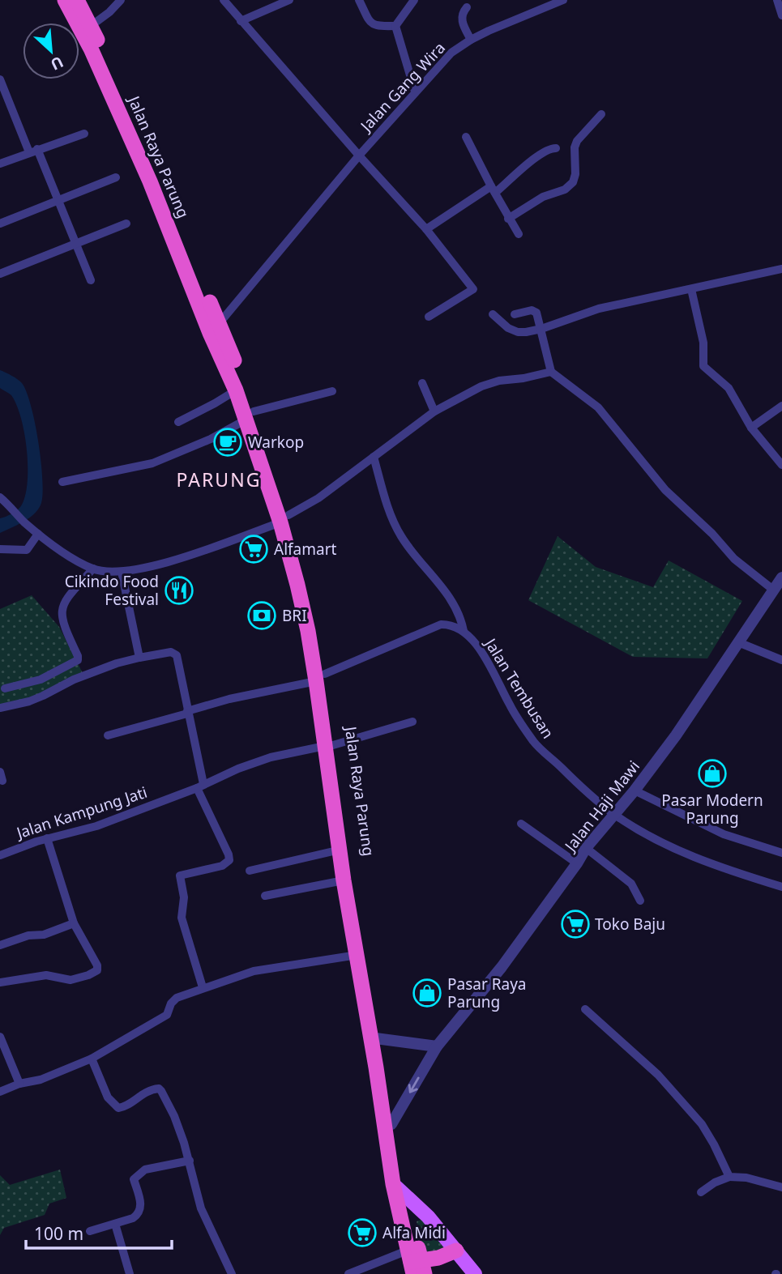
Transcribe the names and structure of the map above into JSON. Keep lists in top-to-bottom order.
{
  "streets": {
    "highway": ["Jalan Raya Parung"],
    "street": [
      "Jalan Gang Wira",
      "Jalan Tembusan",
      "Jalan Haji Mawi",
      "Jalan Kampung Jati"
    ]
  },
  "crossings": [
    ["Jalan Gang Wira", "Jalan Raya Parung"],
    ["Jalan Raya Parung", "Jalan Tembusan"],
    ["Jalan Raya Parung", "Jalan Haji Mawi"],
    ["Jalan Raya Parung", "Jalan Kampung Jati"],
    ["Jalan Tembusan", "Jalan Haji Mawi"]
  ],
  "districts": ["PARUNG"],
  "places": {
    "cafe": ["Warkop"],
    "supermarket": ["Alfamart", "Toko Baju", "Alfa Midi"],
    "restaurant": ["Cikindo Food Festival"],
    "bank": ["BRI"],
    "shop": ["Pasar Modern Parung", "Pasar Raya Parung"]
  },
  "scale_bar": "100 m",
  "north": "bottom right"
}
